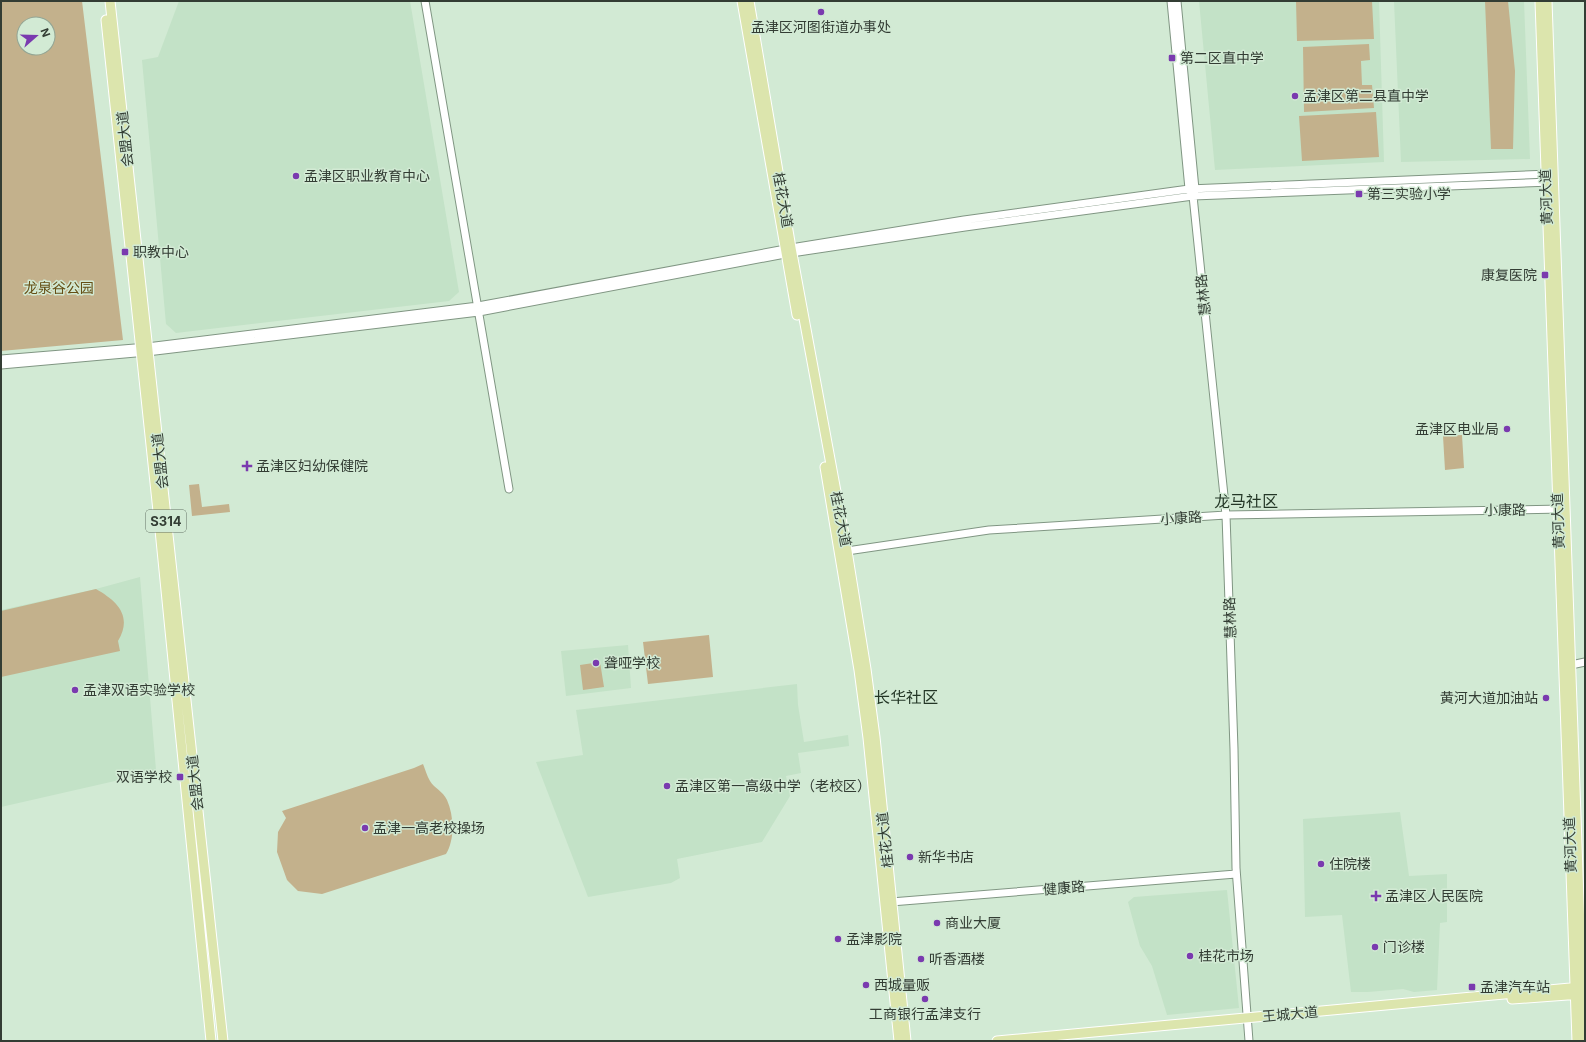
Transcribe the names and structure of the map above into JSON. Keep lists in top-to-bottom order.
{
  "streets": {
    "main road": [
      "会盟大道",
      "黄河大道",
      "桂花大道",
      "S314",
      "王城大道"
    ],
    "street": ["慧林路", "小康路", "健康路"]
  },
  "crossings": [
    ["黄河大道", "小康路"],
    ["黄河大道", "王城大道"],
    ["桂花大道", "小康路"],
    ["桂花大道", "健康路"],
    ["慧林路", "小康路"],
    ["慧林路", "健康路"],
    ["慧林路", "王城大道"]
  ],
  "districts": ["龙马社区", "长华社区"],
  "parks": ["龙泉谷公园"],
  "places": {
    "other": [
      "孟津区河图街道办事处",
      "孟津区第二县直中学",
      "孟津区职业教育中心",
      "孟津区电业局",
      "聋哑学校",
      "孟津双语实验学校",
      "黄河大道加油站",
      "孟津区第一高级中学（老校区）",
      "孟津一高老校操场",
      "新华书店",
      "住院楼",
      "商业大厦",
      "孟津影院",
      "门诊楼",
      "桂花市场",
      "听香酒楼",
      "西城量贩",
      "工商银行孟津支行"
    ],
    "transit": [
      "第二区直中学",
      "第三实验小学",
      "职教中心",
      "康复医院",
      "双语学校",
      "孟津汽车站"
    ],
    "health": ["孟津区妇幼保健院", "孟津区人民医院"]
  },
  "north": "right"
}
